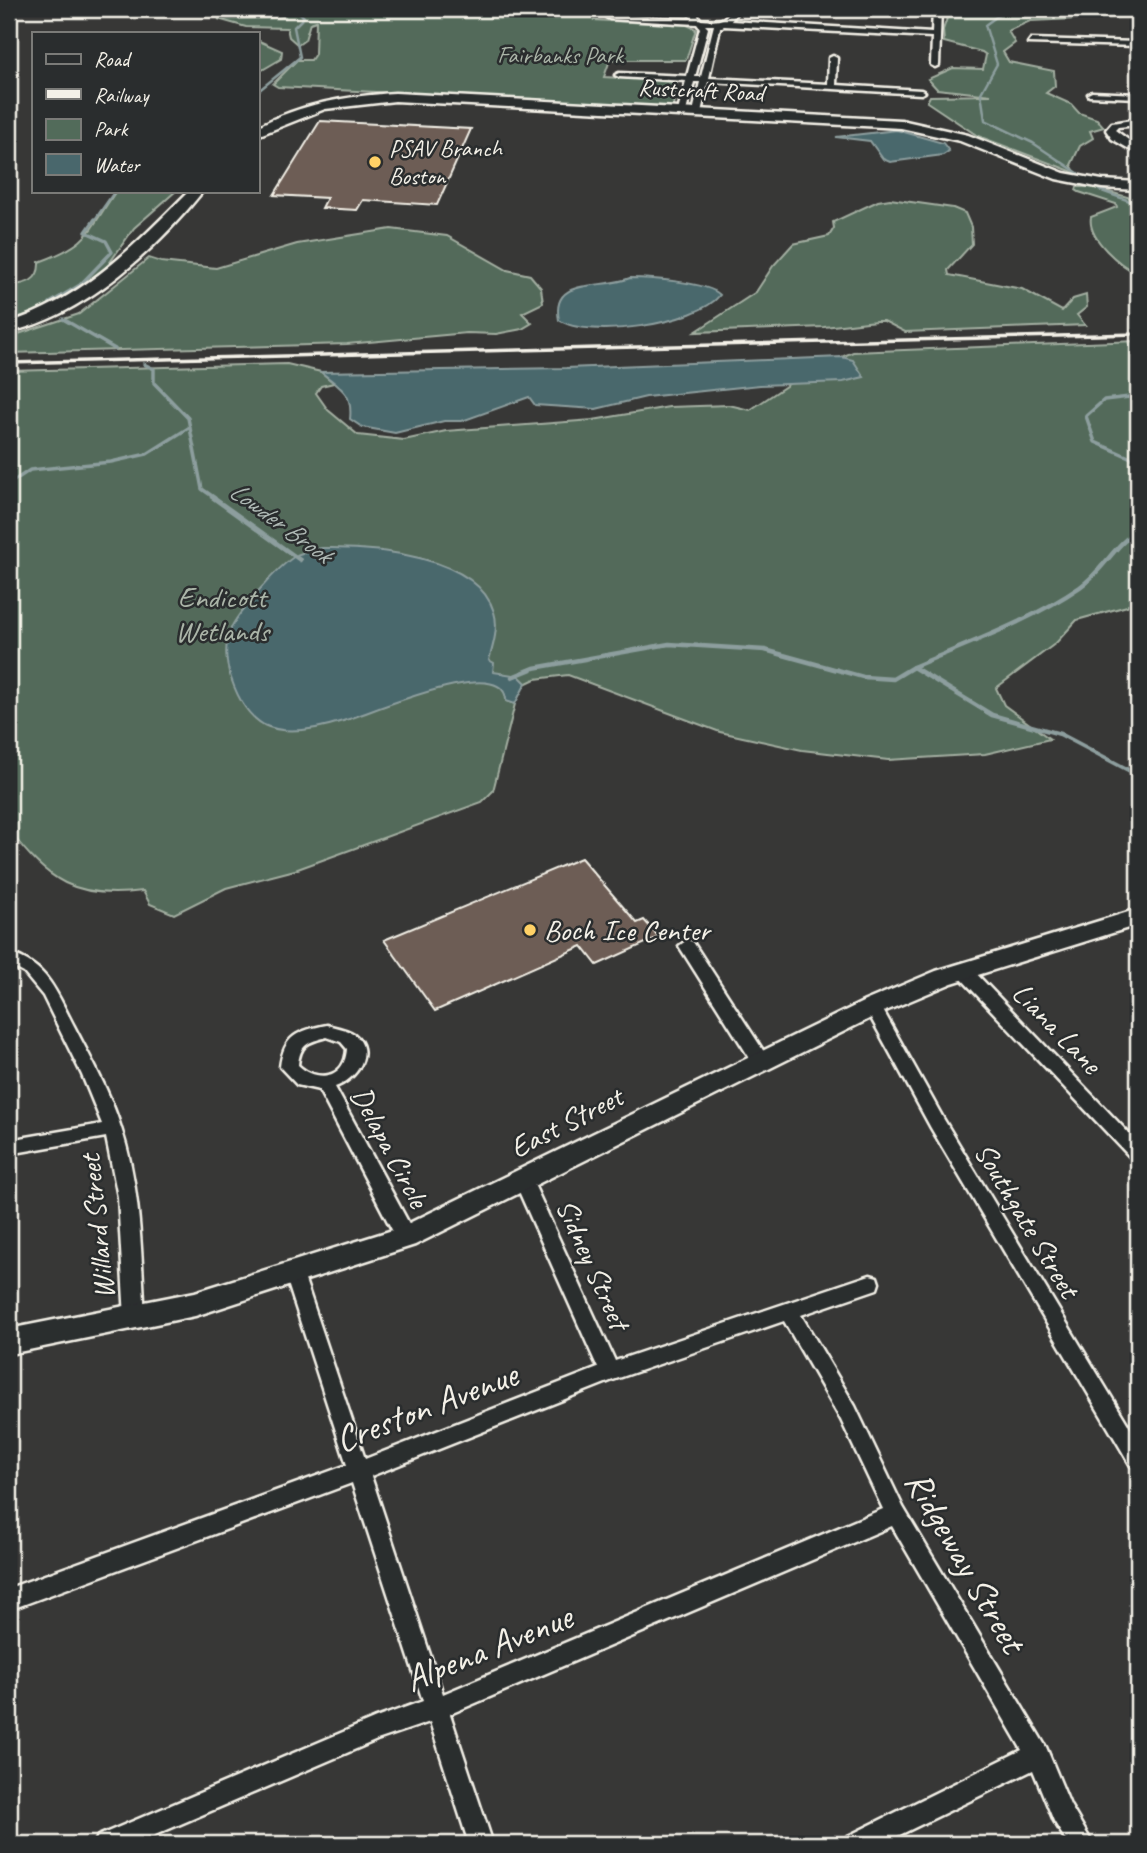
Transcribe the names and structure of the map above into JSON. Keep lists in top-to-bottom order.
{
  "streets": {
    "main road": ["Rustcraft Road", "East Street"],
    "street": [
      "Liana Lane",
      "Delapa Circle",
      "Southgate Street",
      "Willard Street",
      "Sidney Street",
      "Creston Avenue",
      "Ridgeway Street",
      "Alpena Avenue"
    ]
  },
  "crossings": [
    ["Liana Lane", "East Street"],
    ["East Street", "Delapa Circle"],
    ["East Street", "Southgate Street"],
    ["East Street", "Willard Street"],
    ["East Street", "Sidney Street"],
    ["Sidney Street", "Creston Avenue"],
    ["Creston Avenue", "Ridgeway Street"],
    ["Ridgeway Street", "Alpena Avenue"]
  ],
  "water": ["Lowder Brook"],
  "parks": ["Fairbanks Park", "Endicott Wetlands"],
  "places": ["PSAV Branch Boston", "Boch Ice Center"],
  "legend": [
    "Road",
    "Railway",
    "Park",
    "Water"
  ]
}
